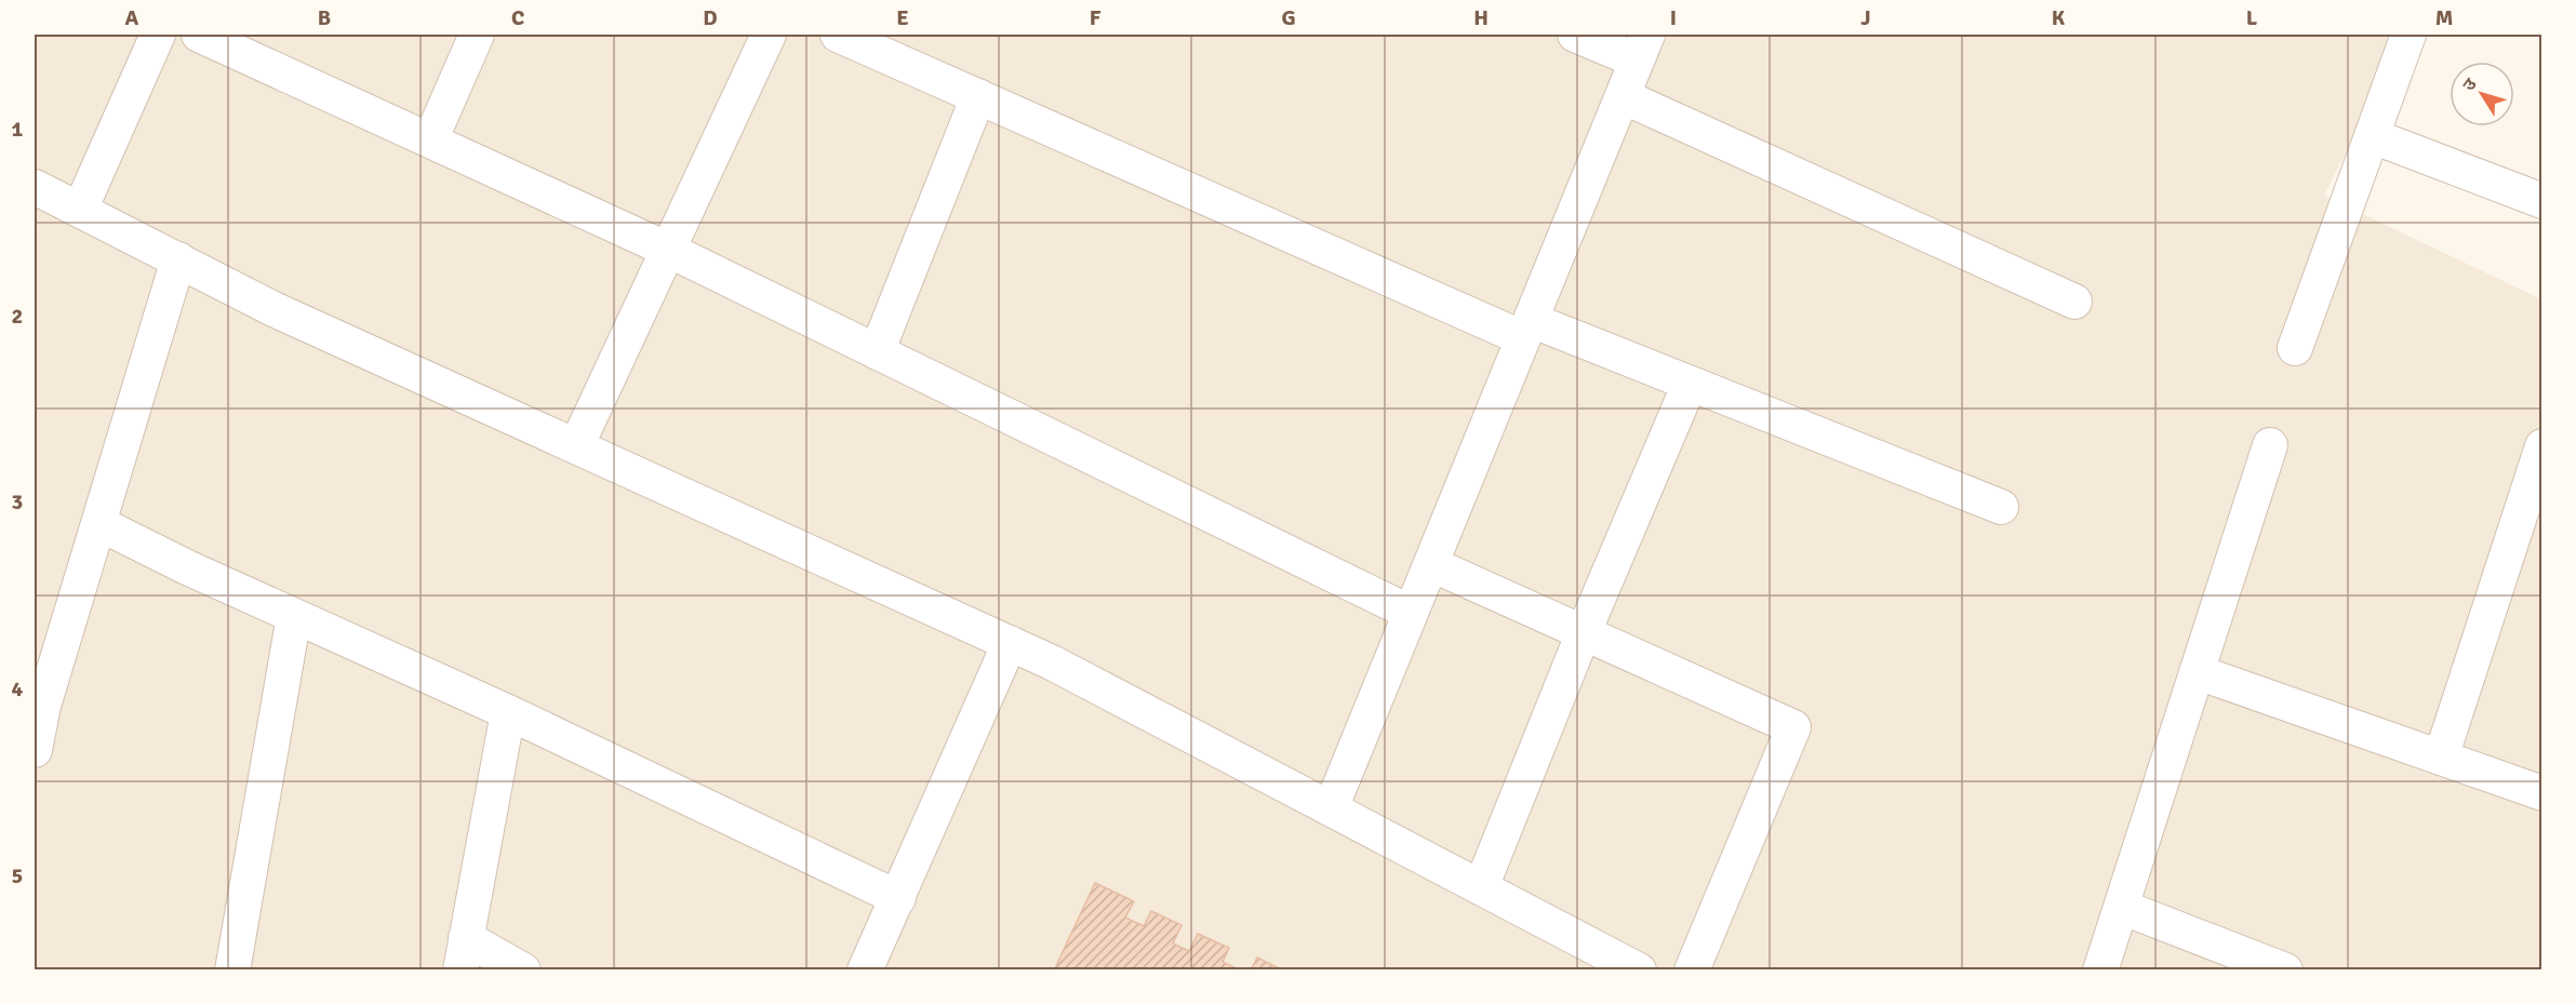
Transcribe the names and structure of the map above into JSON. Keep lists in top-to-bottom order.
{
  "north": "top left",
  "grid": {
    "columns": [
      "A",
      "B",
      "C",
      "D",
      "E",
      "F",
      "G",
      "H",
      "I",
      "J",
      "K",
      "L",
      "M"
    ],
    "rows": [
      "1",
      "2",
      "3",
      "4",
      "5"
    ]
  }
}
